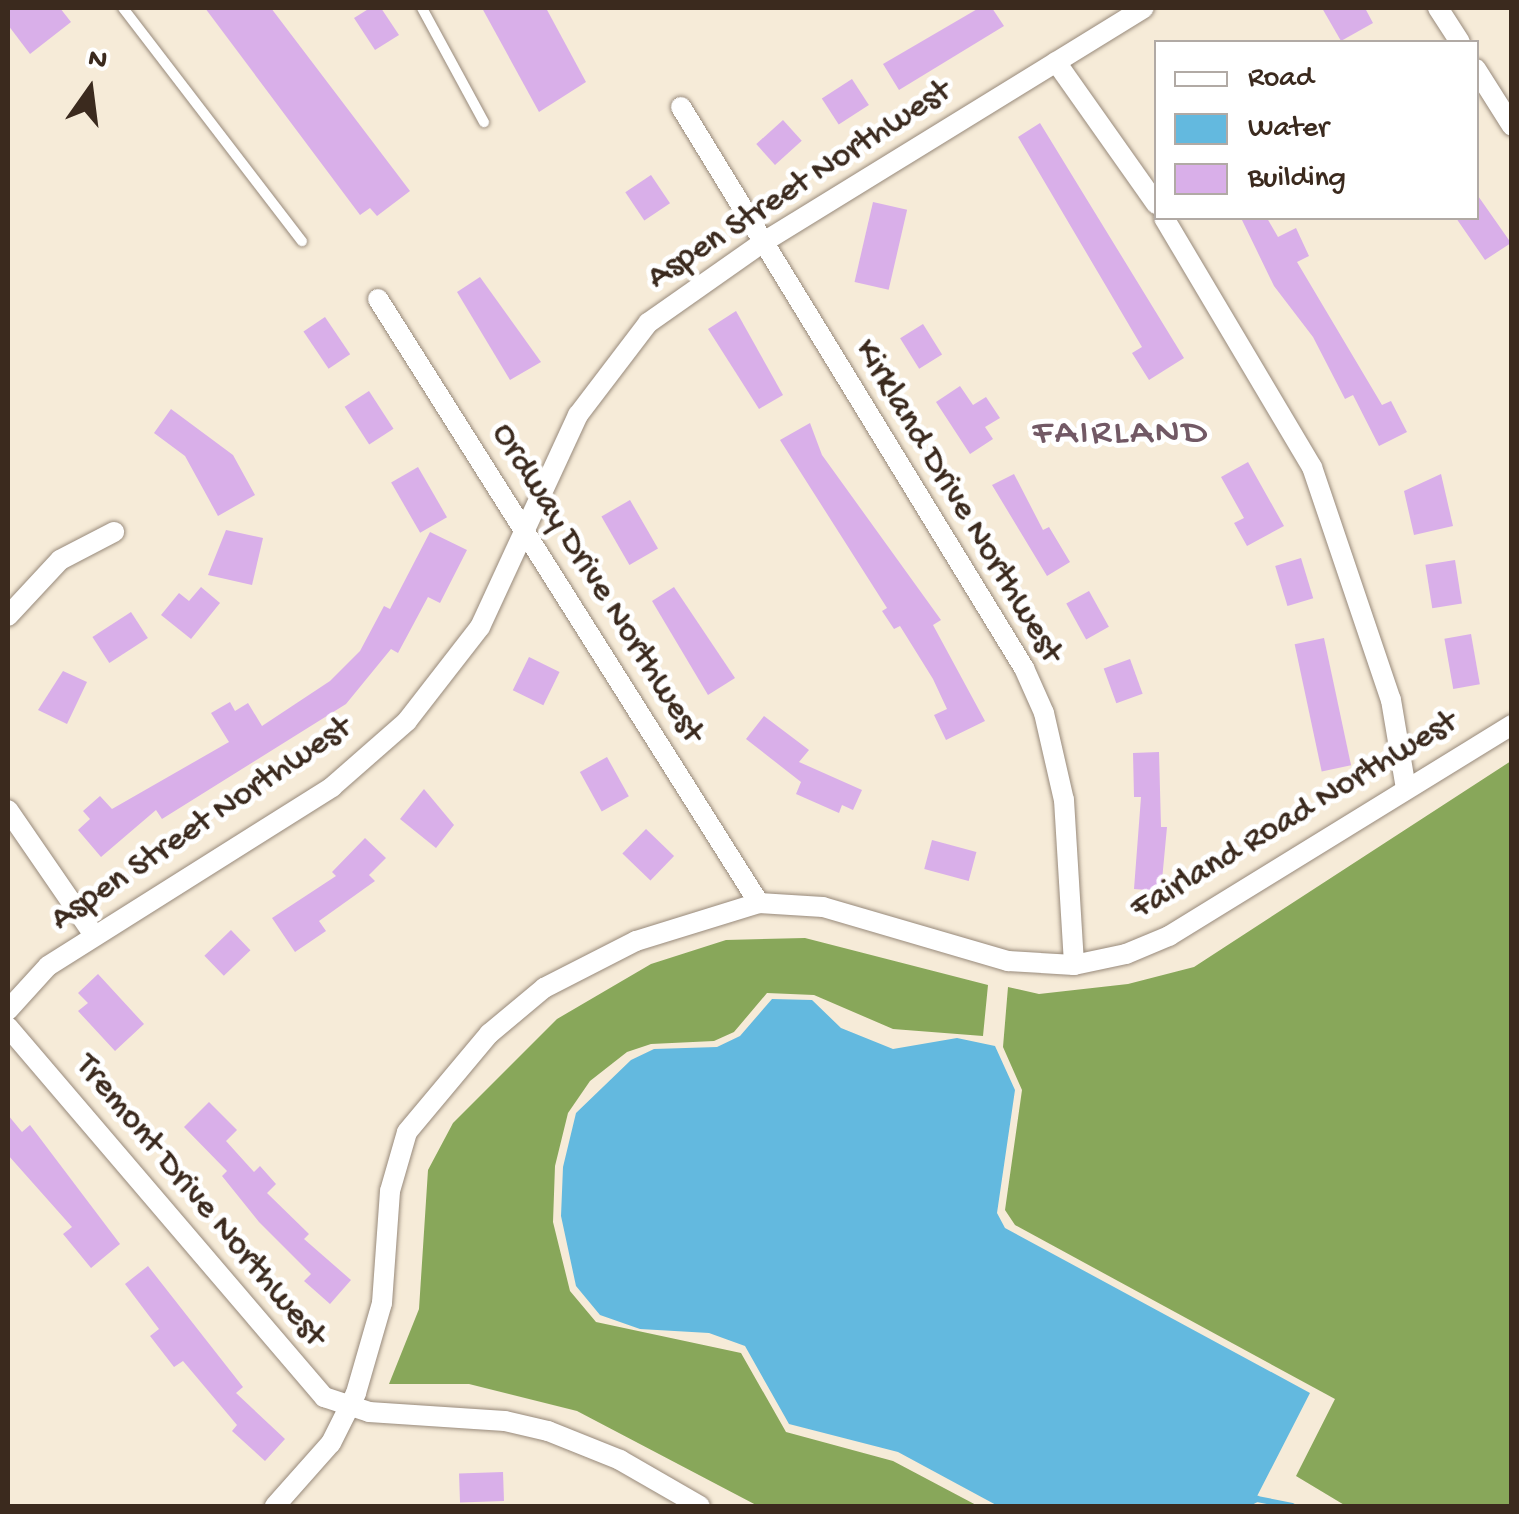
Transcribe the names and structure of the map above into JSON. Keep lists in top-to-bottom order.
{
  "streets": {
    "street": [
      "Aspen Street Northwest",
      "Kirkland Drive Northwest",
      "Ordway Drive Northwest",
      "Fairland Road Northwest",
      "Tremont Drive Northwest"
    ]
  },
  "crossings": [
    ["Aspen Street Northwest", "Kirkland Drive Northwest"],
    ["Aspen Street Northwest", "Ordway Drive Northwest"],
    ["Kirkland Drive Northwest", "Fairland Road Northwest"],
    ["Ordway Drive Northwest", "Fairland Road Northwest"],
    ["Fairland Road Northwest", "Tremont Drive Northwest"]
  ],
  "districts": ["FAIRLAND"],
  "legend": ["Road", "Water", "Building"],
  "north": "top"
}
